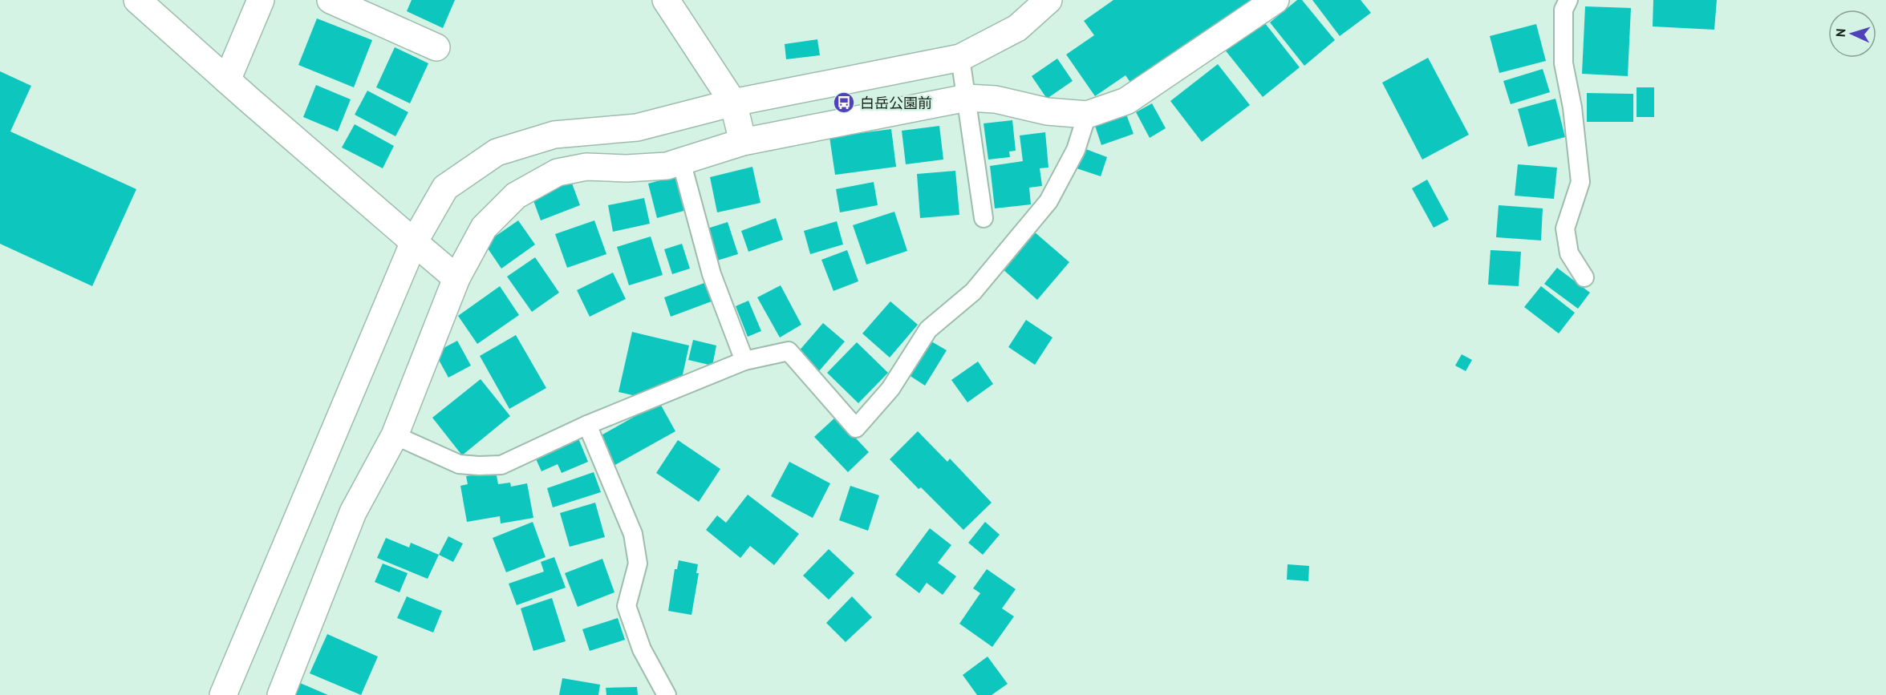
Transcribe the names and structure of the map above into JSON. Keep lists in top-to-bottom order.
{
  "places": {
    "bus stop": ["白岳公園前"]
  },
  "north": "left"
}
